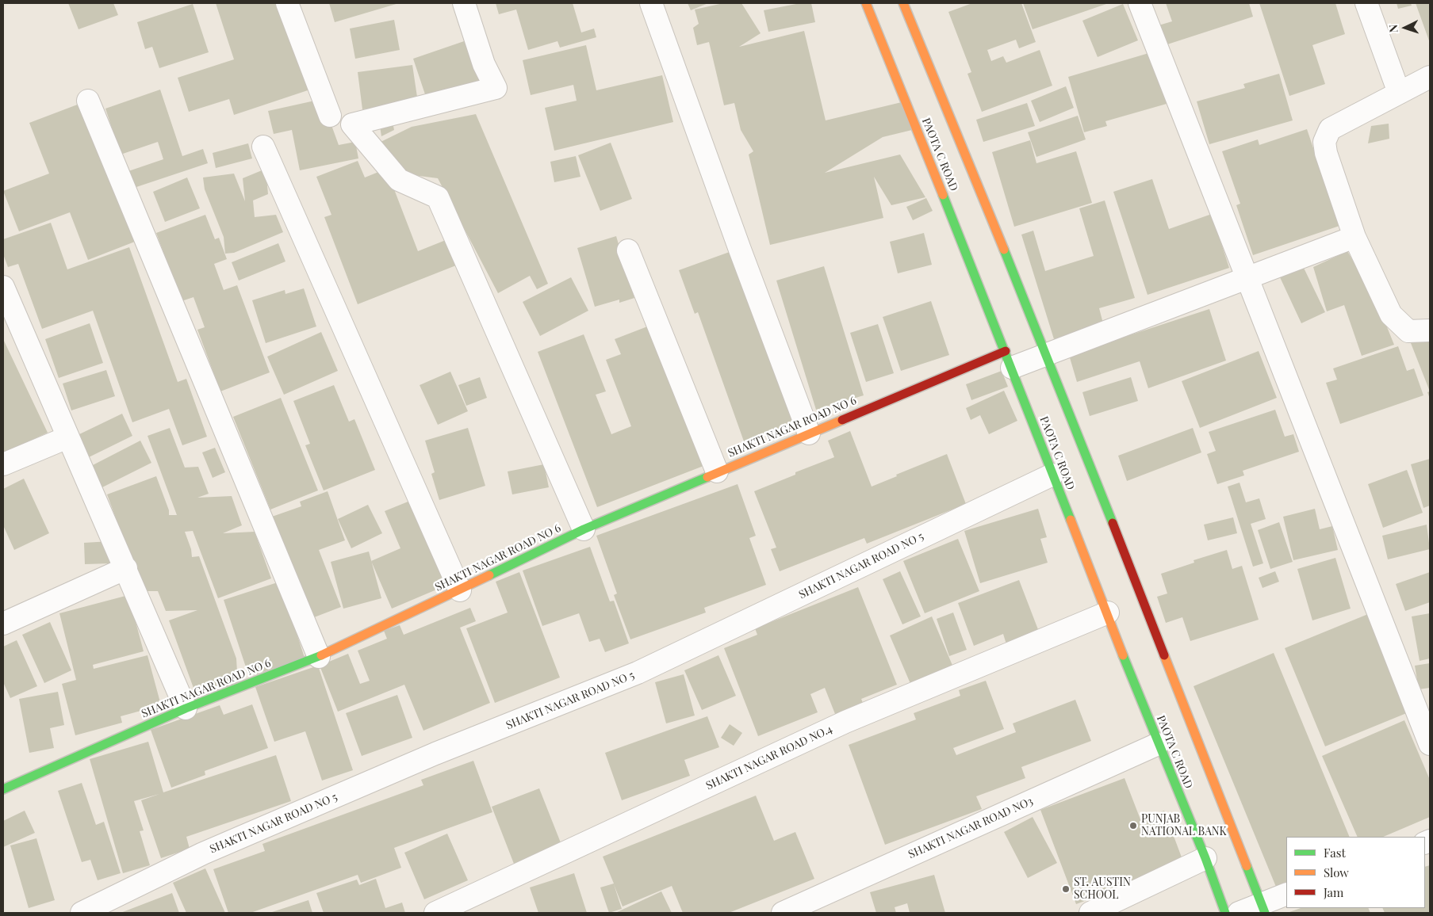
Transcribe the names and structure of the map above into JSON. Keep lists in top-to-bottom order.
{
  "streets": {
    "street": [
      "PAOTA C ROAD",
      "SHAKTI NAGAR ROAD NO 6",
      "SHAKTI NAGAR ROAD NO 5",
      "SHAKTI NAGAR ROAD NO.4",
      "SHAKTI NAGAR ROAD NO3"
    ]
  },
  "crossings": [
    ["PAOTA C ROAD", "SHAKTI NAGAR ROAD NO 6"],
    ["PAOTA C ROAD", "SHAKTI NAGAR ROAD NO 5"],
    ["PAOTA C ROAD", "SHAKTI NAGAR ROAD NO.4"],
    ["PAOTA C ROAD", "SHAKTI NAGAR ROAD NO3"]
  ],
  "places": ["PUNJAB NATIONAL BANK", "ST. AUSTIN SCHOOL"],
  "legend": ["Fast", "Slow", "Jam"],
  "north": "left"
}
